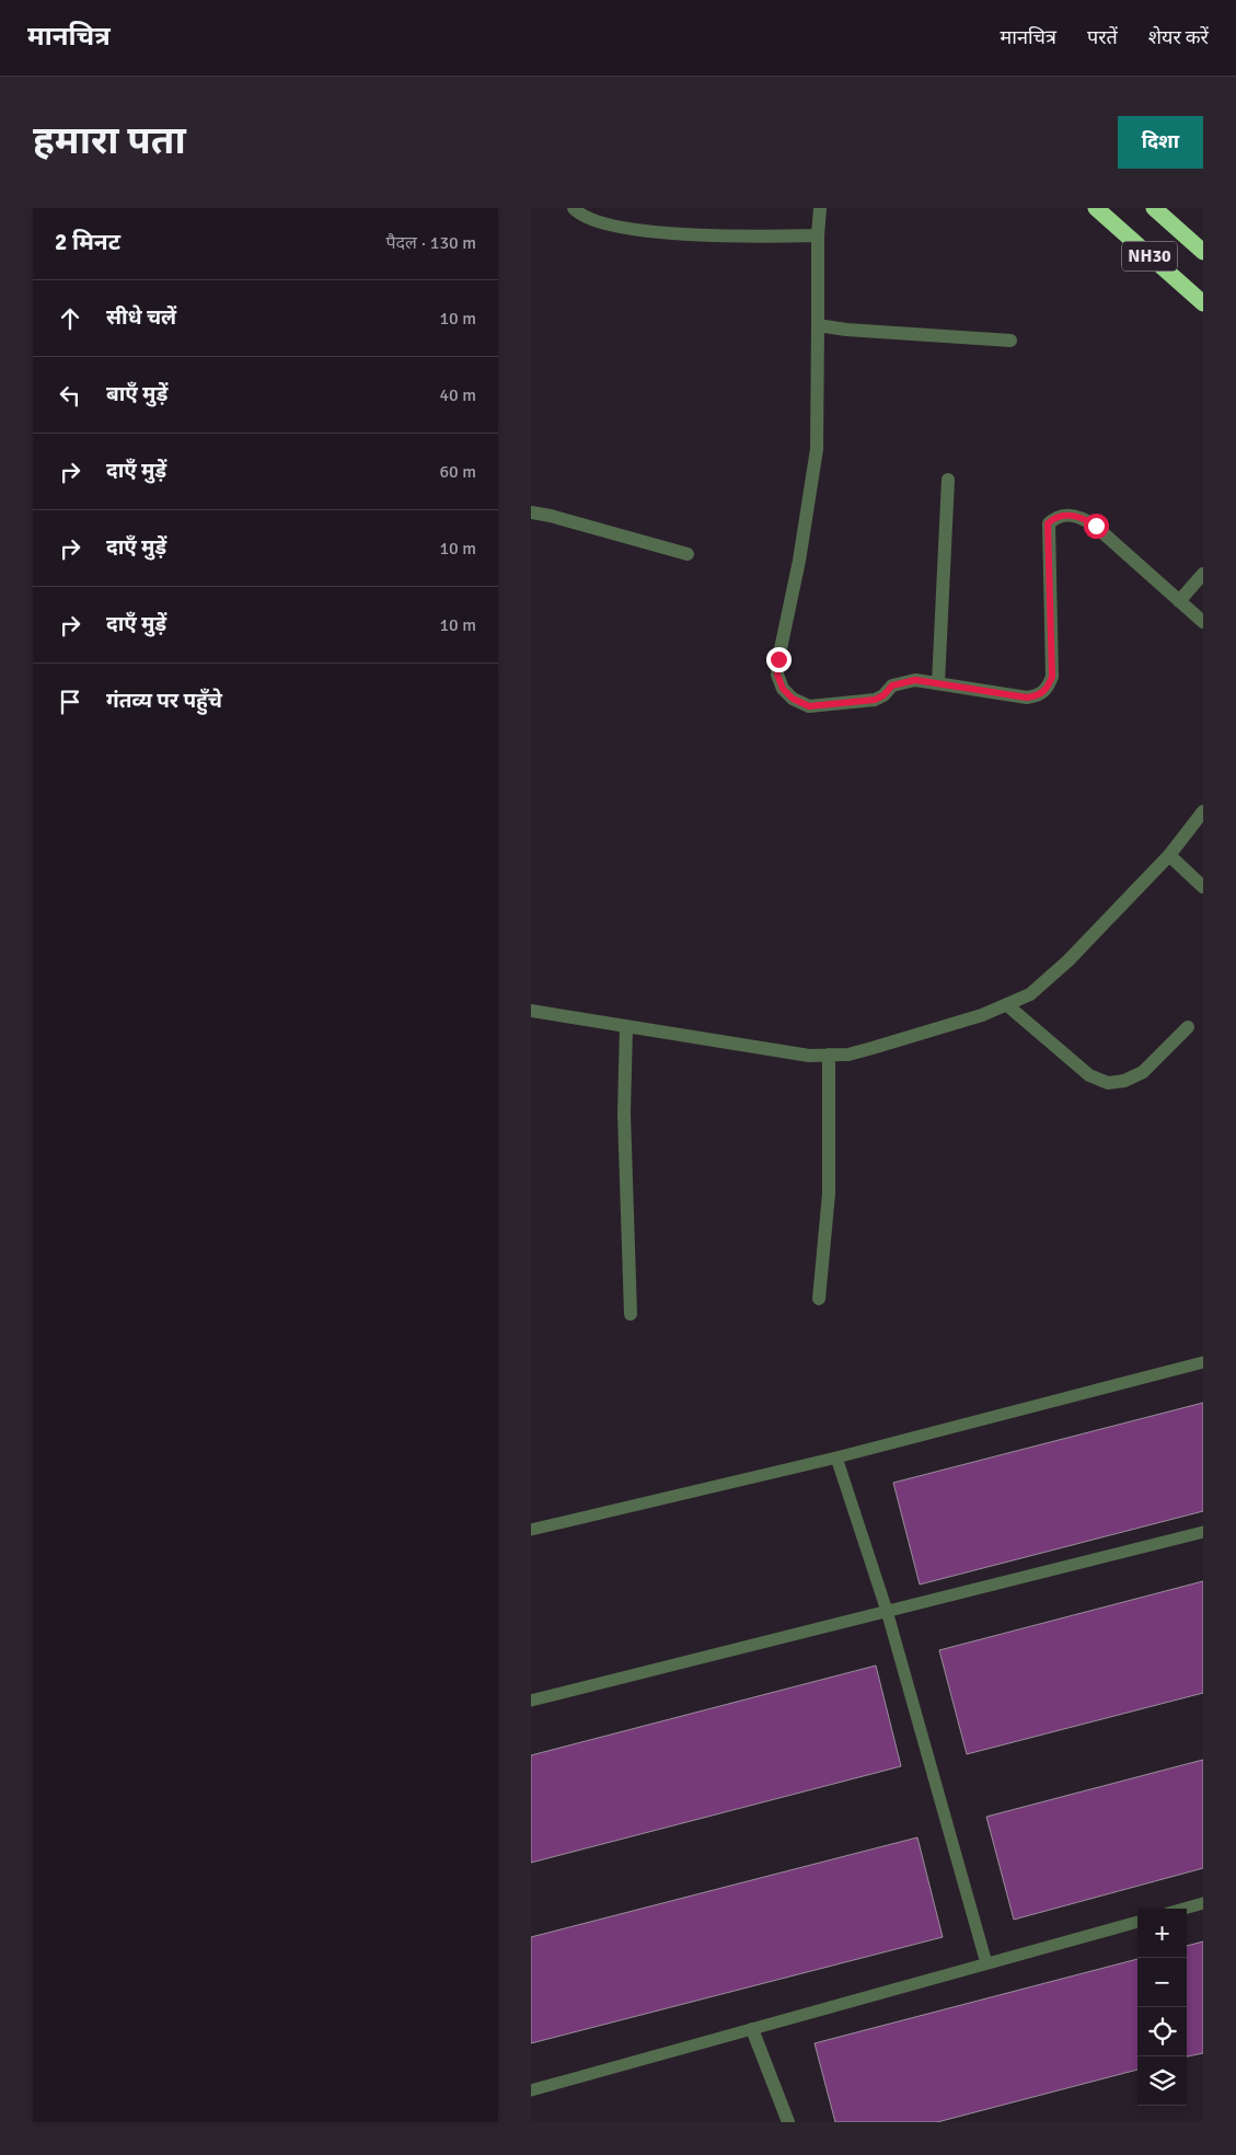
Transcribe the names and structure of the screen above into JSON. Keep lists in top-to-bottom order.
{
  "streets": {
    "highway": ["NH30"]
  },
  "page": {
    "header": "मानचित्र",
    "nav": ["मानचित्र", "परतें", "शेयर करें"],
    "buttons": "दिशा",
    "title": "हमारा पता",
    "heading": ["2 मिनट", "पैदल · 130 m"],
    "list": [
      ["सीधे चलें", "10 m"],
      ["बाएँ मुड़ें", "40 m"],
      ["दाएँ मुड़ें", "60 m"],
      ["दाएँ मुड़ें", "10 m"],
      ["दाएँ मुड़ें", "10 m"],
      "गंतव्य पर पहुँचे"
    ],
    "map_buttons": ["+", "−"]
  }
}
